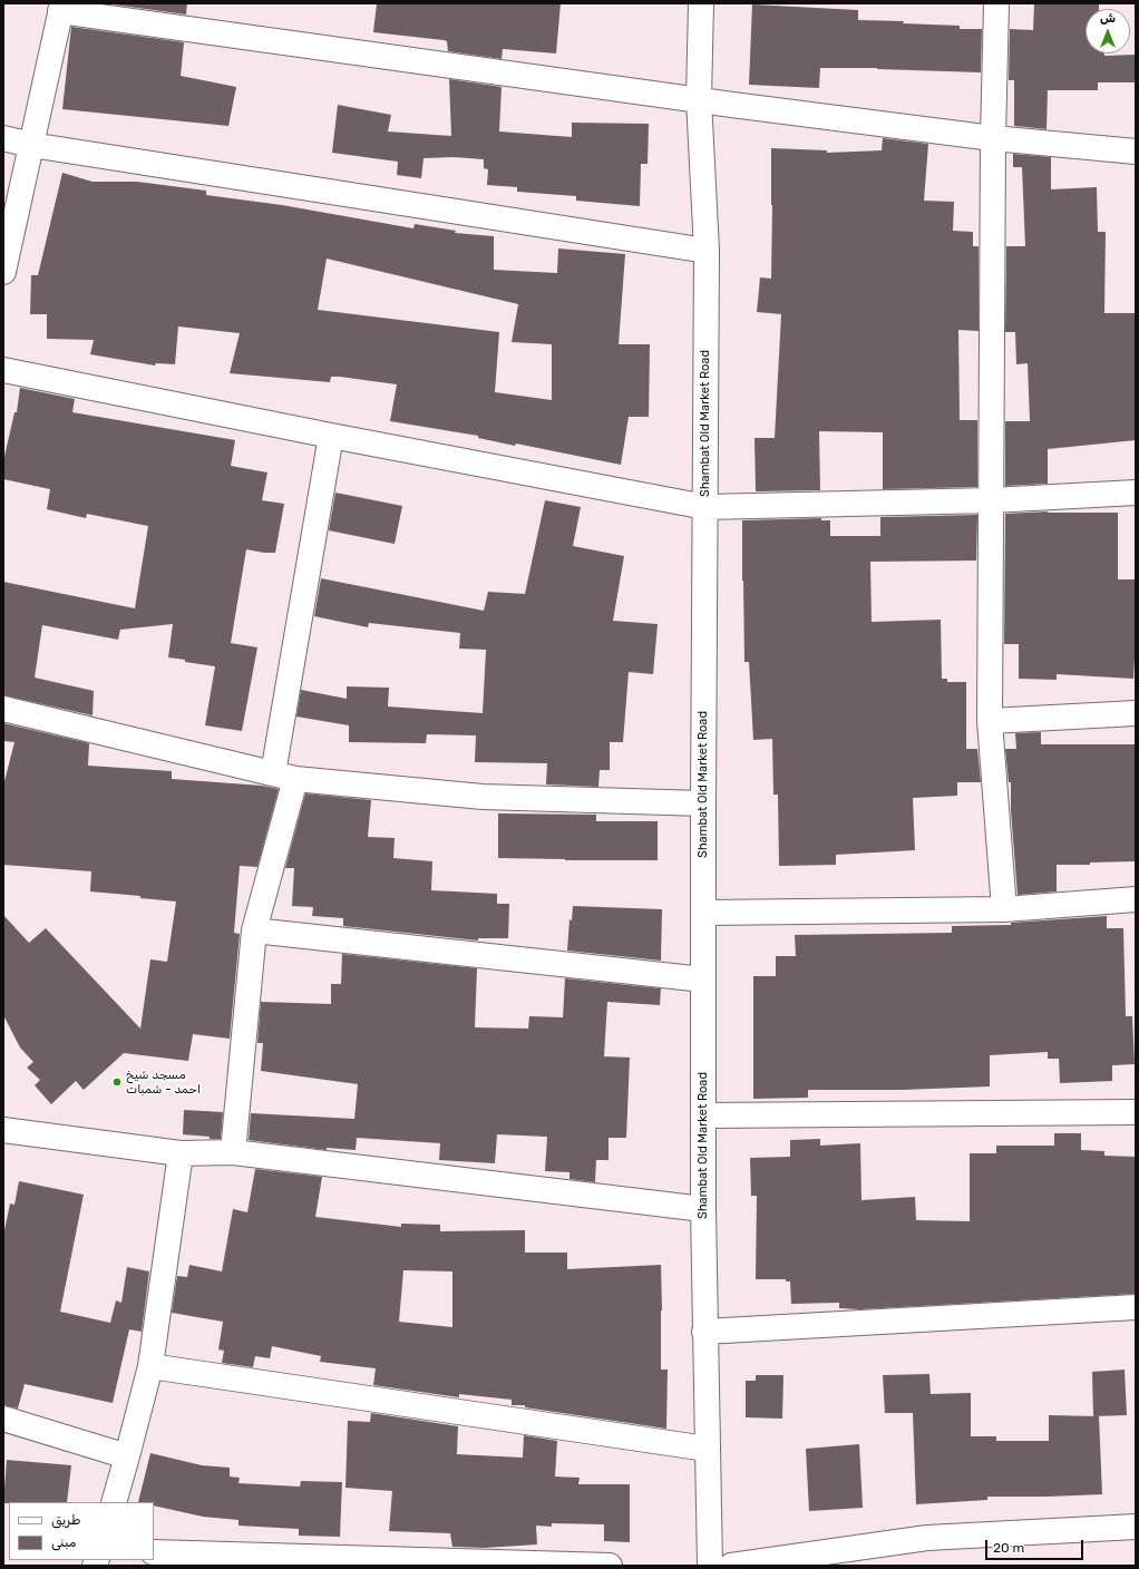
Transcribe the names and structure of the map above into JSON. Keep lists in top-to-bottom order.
{
  "streets": {
    "street": ["Shambat Old Market Road"]
  },
  "places": ["مسجد شيخ احمد - شمبات"],
  "legend": ["طريق", "مبنى"],
  "scale_bar": "20 m",
  "north": "top"
}
